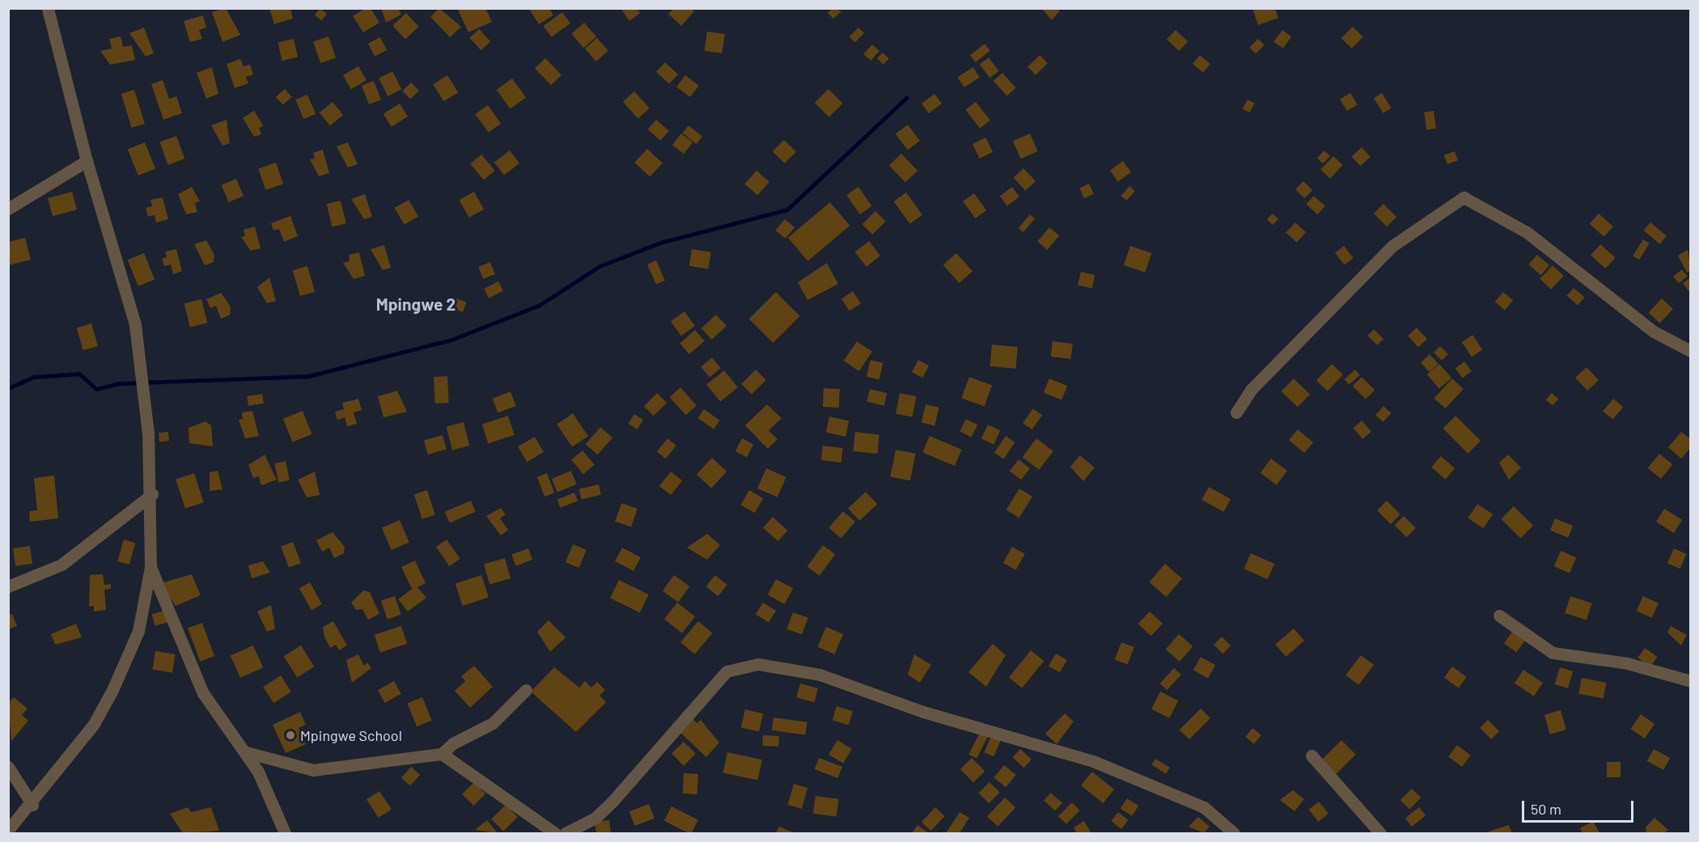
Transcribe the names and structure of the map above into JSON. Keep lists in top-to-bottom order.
{
  "districts": ["Mpingwe 2"],
  "places": ["Mpingwe School"],
  "scale_bar": "50 m"
}
